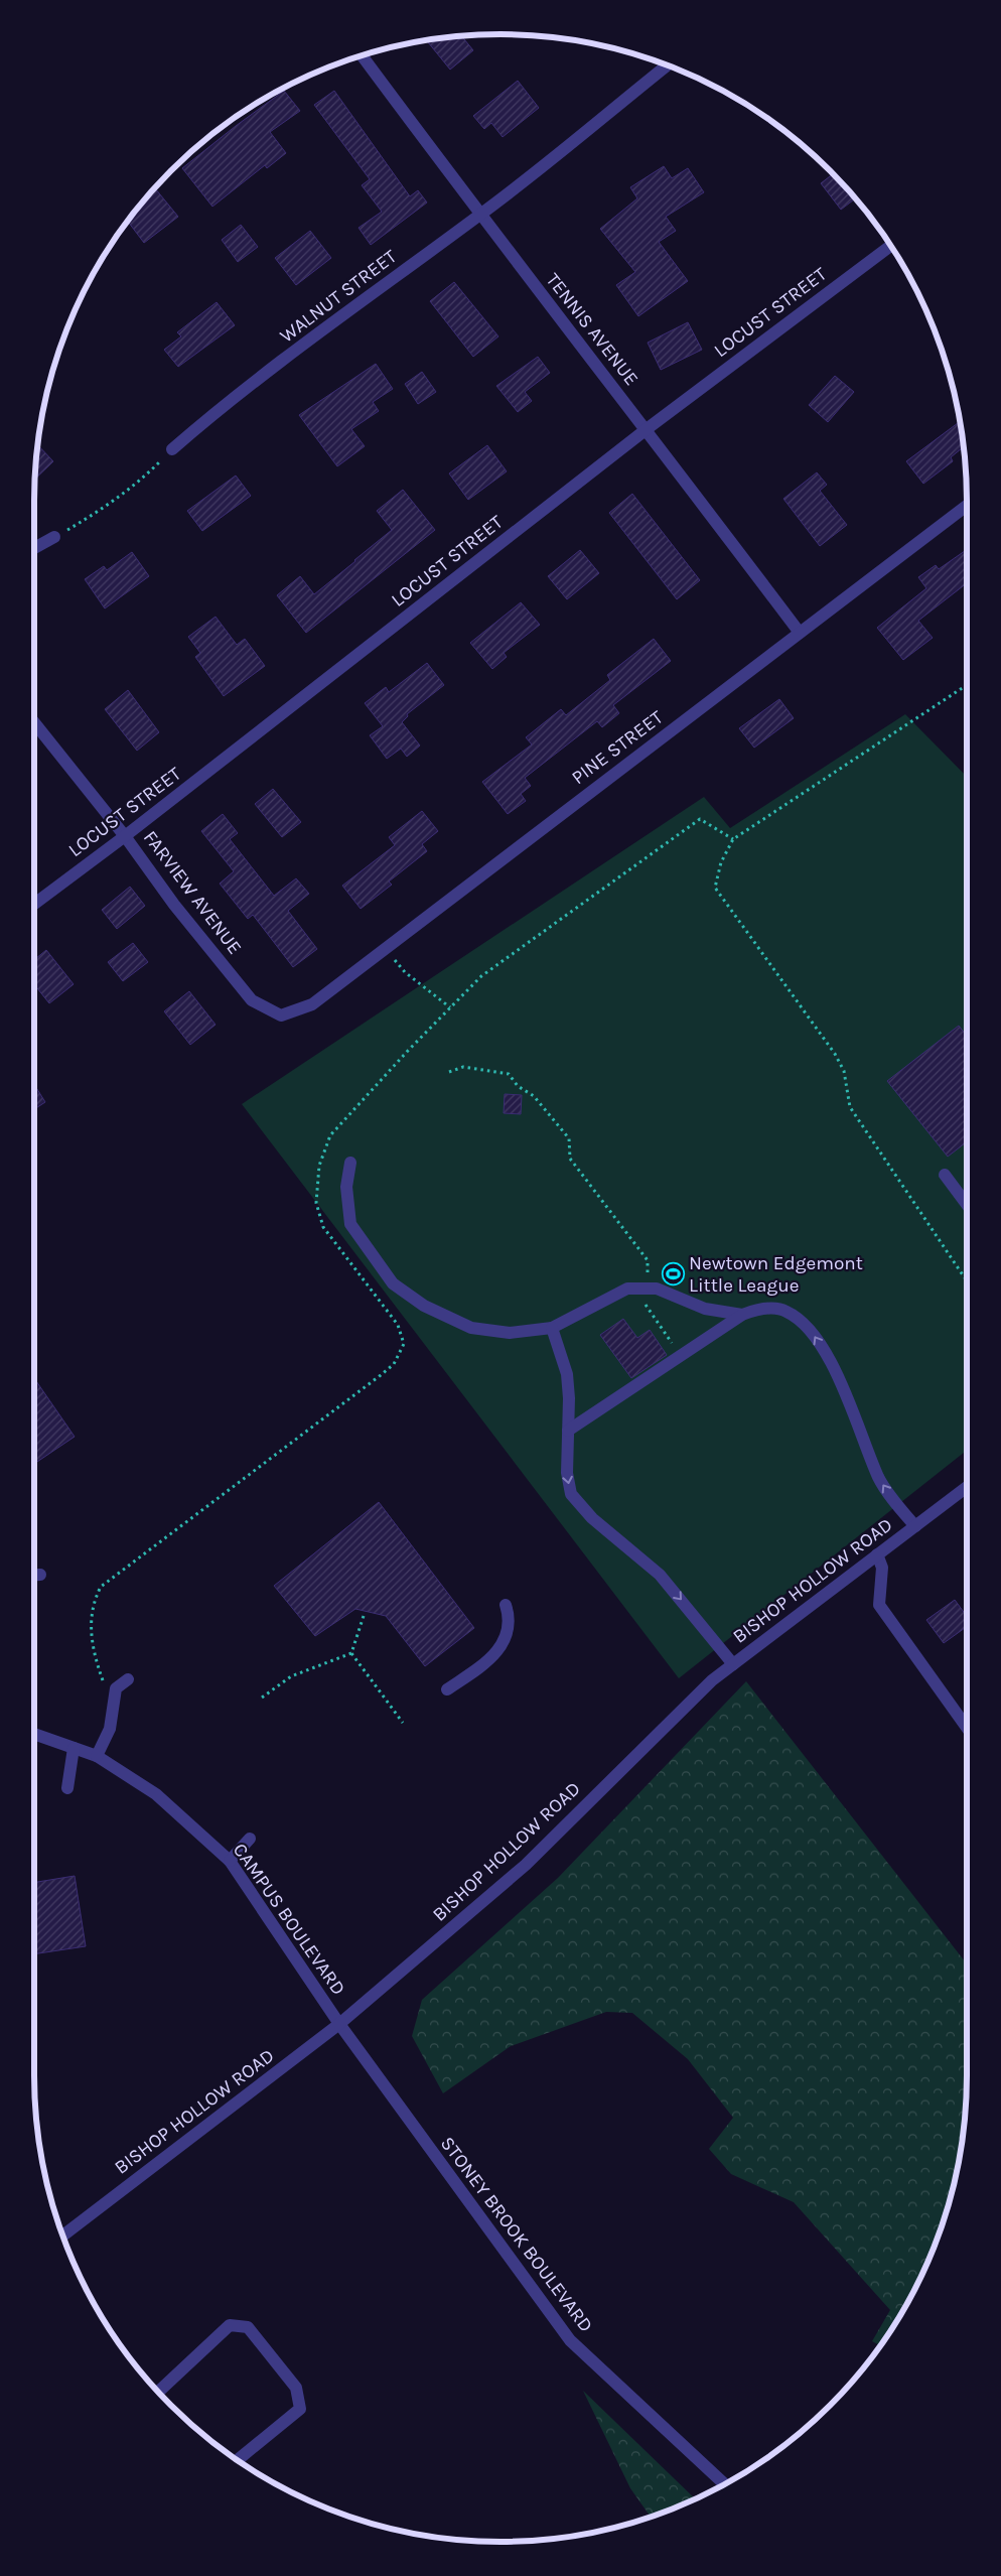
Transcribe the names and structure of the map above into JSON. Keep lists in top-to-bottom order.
{
  "streets": {
    "street": [
      "WALNUT STREET",
      "LOCUST STREET",
      "TENNIS AVENUE",
      "PINE STREET",
      "FARVIEW AVENUE",
      "BISHOP HOLLOW ROAD",
      "CAMPUS BOULEVARD",
      "STONEY BROOK BOULEVARD"
    ]
  },
  "crossings": [
    ["WALNUT STREET", "TENNIS AVENUE"],
    ["LOCUST STREET", "TENNIS AVENUE"],
    ["LOCUST STREET", "FARVIEW AVENUE"],
    ["TENNIS AVENUE", "PINE STREET"],
    ["PINE STREET", "FARVIEW AVENUE"],
    ["BISHOP HOLLOW ROAD", "CAMPUS BOULEVARD"],
    ["BISHOP HOLLOW ROAD", "STONEY BROOK BOULEVARD"],
    ["CAMPUS BOULEVARD", "STONEY BROOK BOULEVARD"]
  ],
  "places": {
    "sports": ["Newtown Edgemont Little League"]
  }
}
